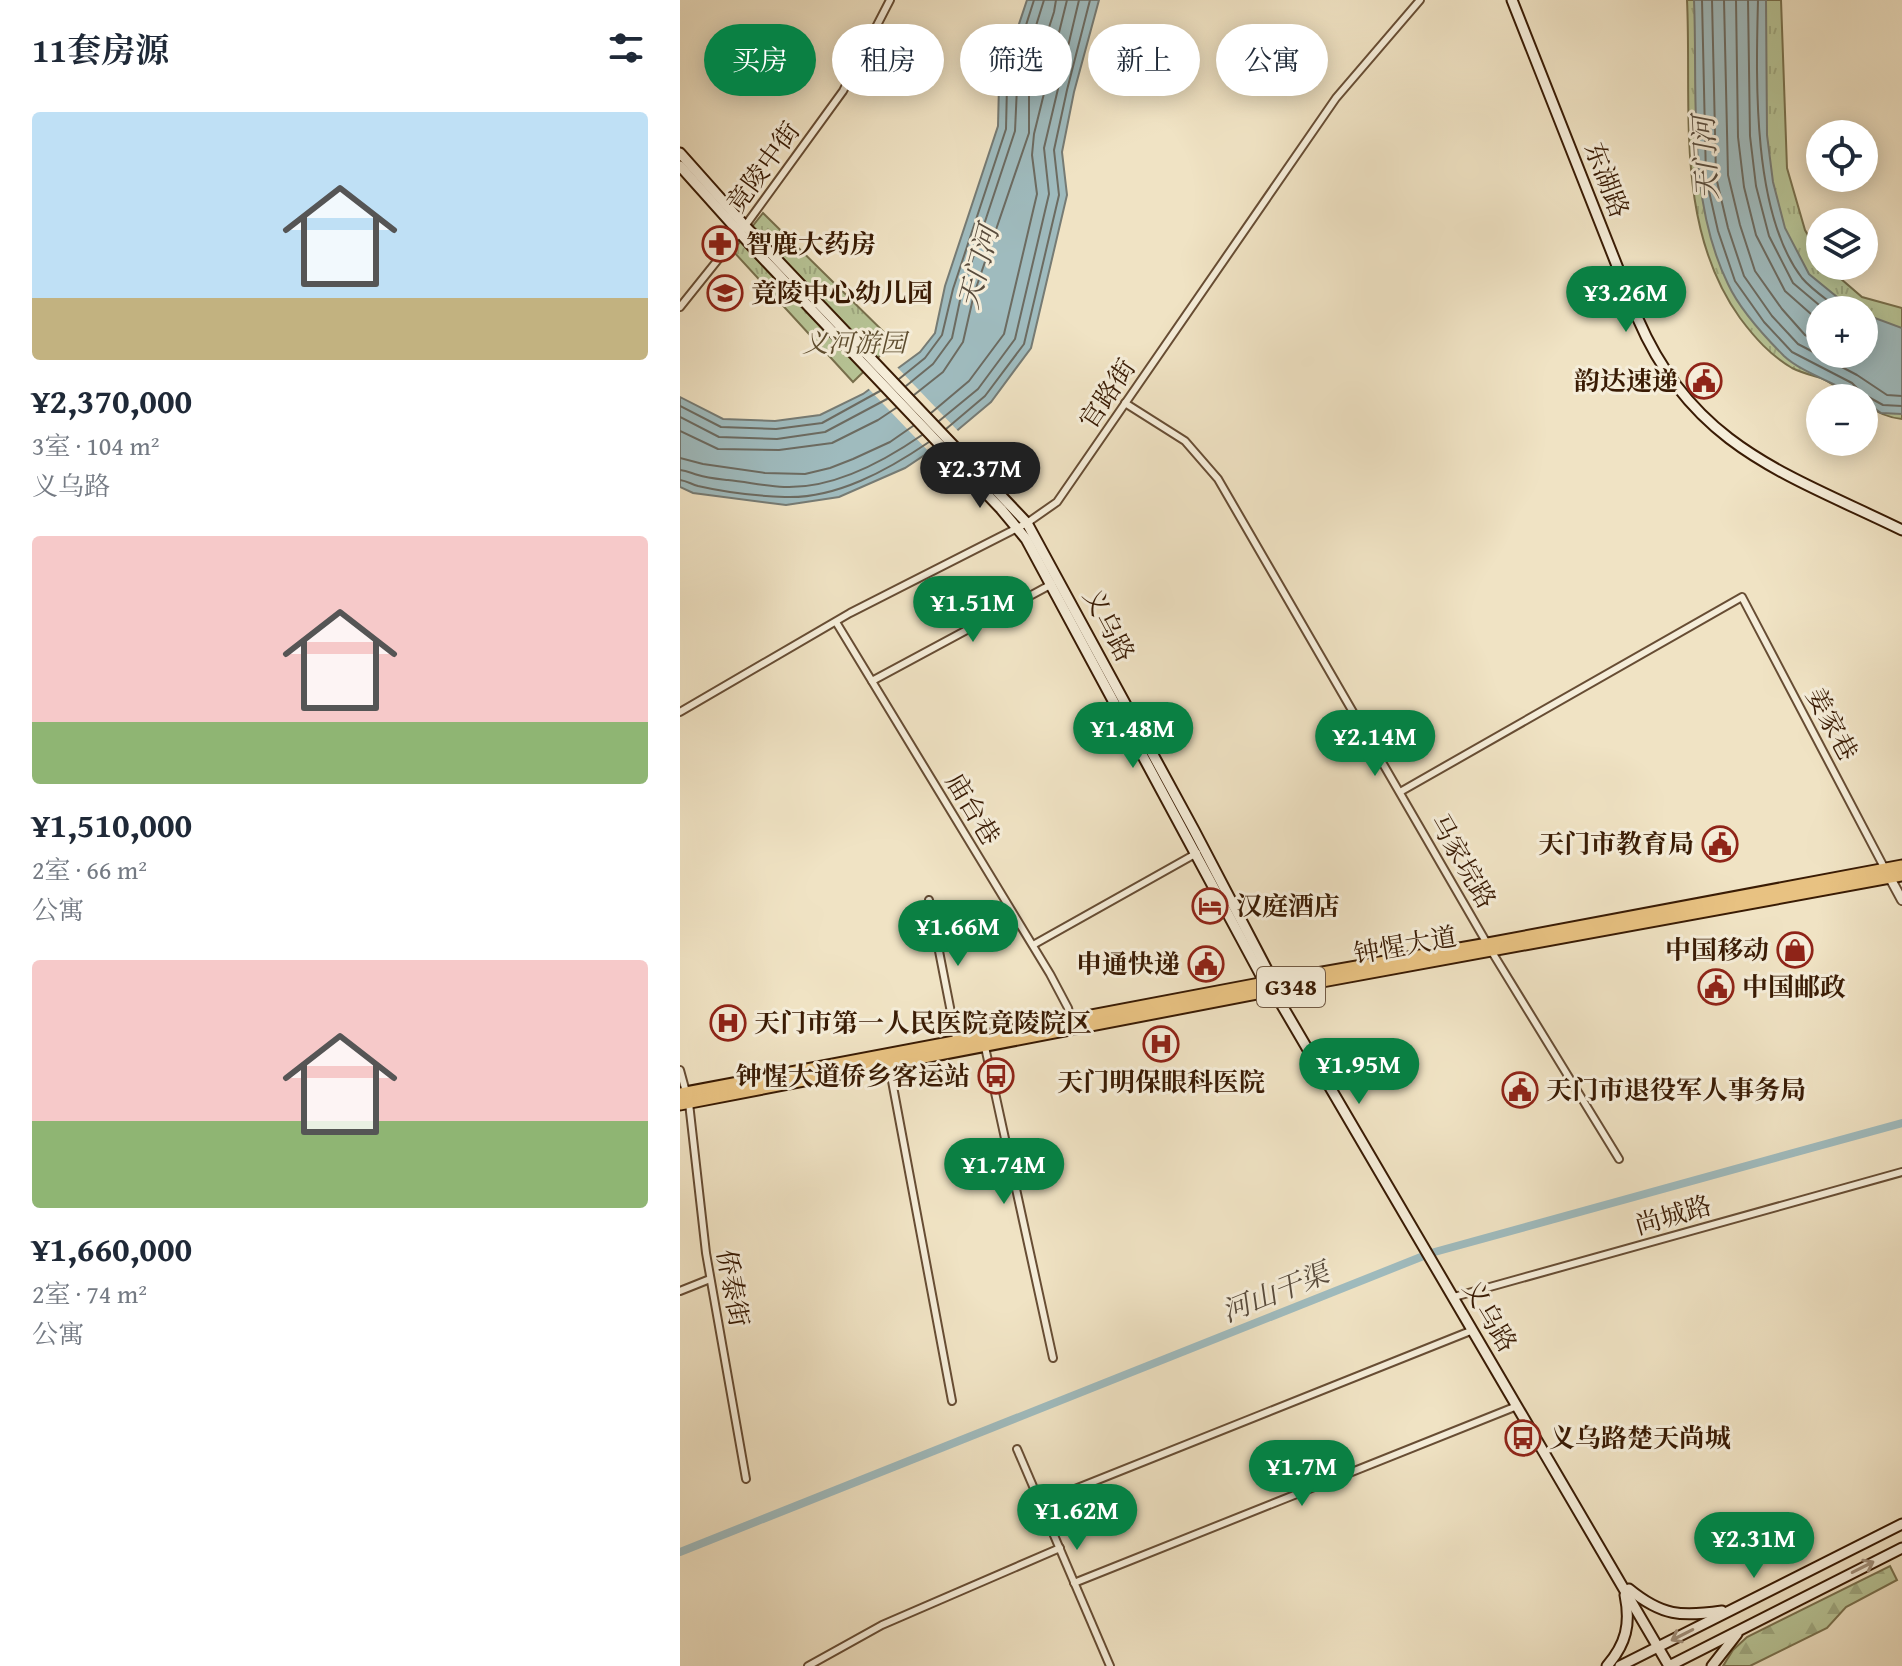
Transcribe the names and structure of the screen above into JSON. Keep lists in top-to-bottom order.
{
  "streets": {
    "highway": ["钟惺大道", "G348"],
    "main road": ["东湖路", "义乌路"],
    "street": [
      "竟陵中街",
      "官路街",
      "姜家巷",
      "庙台巷",
      "马家垸路",
      "尚城路",
      "侨泰街"
    ]
  },
  "crossings": [
    ["竟陵中街", "义乌路"],
    ["官路街", "义乌路"],
    ["官路街", "庙台巷"],
    ["官路街", "马家垸路"],
    ["义乌路", "钟惺大道"],
    ["义乌路", "尚城路"],
    ["姜家巷", "马家垸路"],
    ["姜家巷", "钟惺大道"],
    ["庙台巷", "钟惺大道"],
    ["马家垸路", "钟惺大道"],
    ["钟惺大道", "侨泰街"]
  ],
  "water": ["天门河", "河山干渠"],
  "parks": ["义河游园"],
  "places": {
    "pharmacy": ["智鹿大药房"],
    "school or university": ["竟陵中心幼儿园"],
    "public building": [
      "韵达速递",
      "天门市教育局",
      "申通快递",
      "中国邮政",
      "天门市退役军人事务局"
    ],
    "hotel": ["汉庭酒店"],
    "shop": ["中国移动"],
    "hospital": ["天门市第一人民医院竟陵院区", "天门明保眼科医院"],
    "bus stop": ["钟惺大道侨乡客运站", "义乌路楚天尚城"]
  },
  "page": {
    "heading": "11套房源",
    "chip": [
      "买房",
      "租房",
      "筛选",
      "新上",
      "公寓"
    ],
    "list": [
      {
        "name": "¥2,370,000",
        "note": "3室 · 104 m² · 义乌路"
      },
      {
        "name": "¥1,510,000",
        "note": "2室 · 66 m² · 公寓"
      },
      {
        "name": "¥1,660,000",
        "note": "2室 · 74 m² · 公寓"
      }
    ],
    "map_buttons": ["+", "−"],
    "price": [
      "¥3.26M",
      "¥2.37M",
      "¥1.51M",
      "¥1.48M",
      "¥2.14M",
      "¥1.66M",
      "¥1.95M",
      "¥1.74M",
      "¥1.7M",
      "¥1.62M",
      "¥2.31M"
    ]
  }
}
